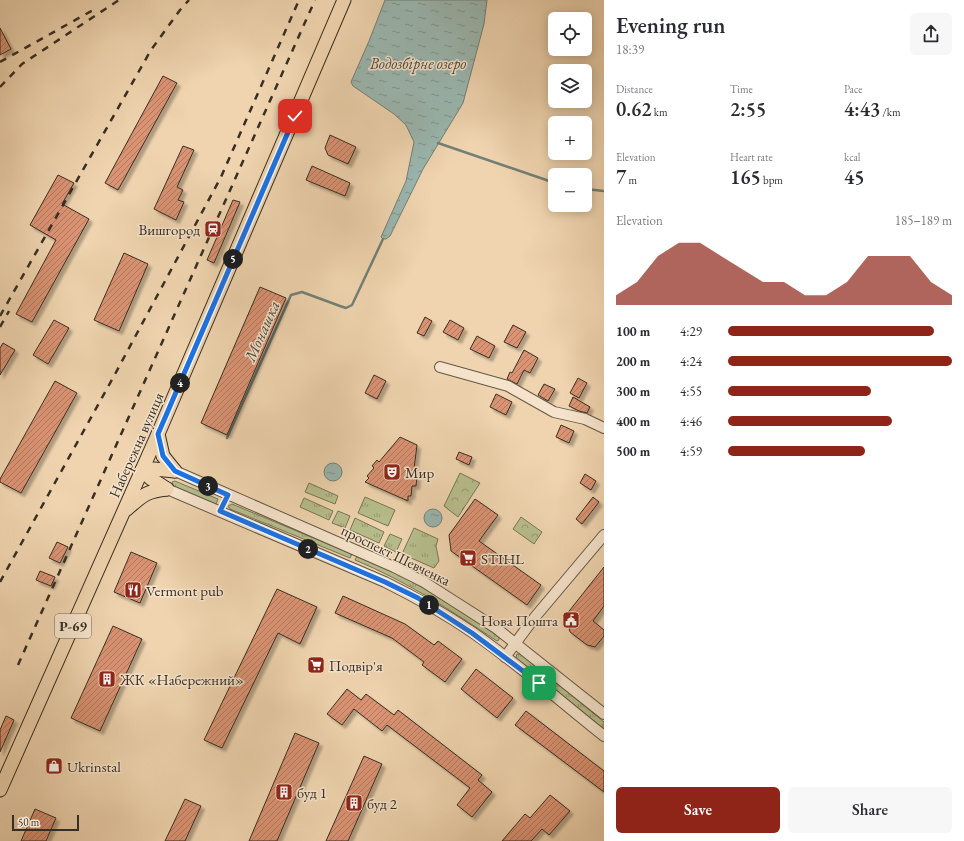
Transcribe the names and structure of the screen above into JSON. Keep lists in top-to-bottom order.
{
  "streets": {
    "main road": ["Набережна вулиця", "Р-69"],
    "street": ["проспект Шевченка"]
  },
  "water": ["Водозбірне озеро", "Монашка"],
  "places": {
    "station": ["Вишгород"],
    "theatre": ["Мир"],
    "supermarket": ["STIHL", "Подвір'я"],
    "restaurant": ["Vermont pub"],
    "public building": ["Нова Пошта"],
    "building": ["ЖК «Набережний»", "буд 1", "буд 2"],
    "shop": ["Ukrinstal"]
  },
  "scale_bar": "50 m",
  "page": {
    "heading": ["Evening run", "18:39"],
    "map_buttons": ["+", "−"],
    "stats": [
      ["Distance", "0.62 km"],
      ["Time", "2:55"],
      ["Pace", "4:43 /km"],
      ["Elevation", "7 m"],
      ["Heart rate", "165 bpm"],
      ["kcal", "45"]
    ],
    "chart": ["Elevation", "185–189 m"],
    "pins": [
      "5",
      "4",
      "3",
      "2",
      "1"
    ],
    "list": [
      {
        "name": "100 m",
        "note": "4:29"
      },
      {
        "name": "200 m",
        "note": "4:24"
      },
      {
        "name": "300 m",
        "note": "4:55"
      },
      {
        "name": "400 m",
        "note": "4:46"
      },
      {
        "name": "500 m",
        "note": "4:59"
      }
    ],
    "buttons": ["Save", "Share"],
    "scale": "50 m"
  }
}
